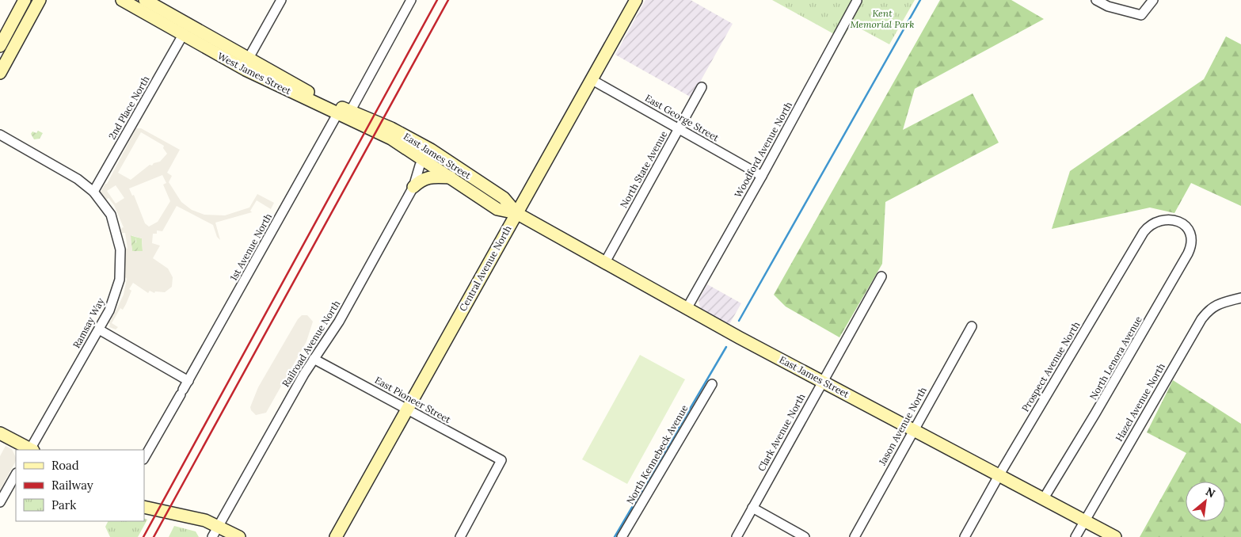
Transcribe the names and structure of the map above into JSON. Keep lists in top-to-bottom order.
{
  "streets": {
    "main road": ["West James Street", "East James Street", "Central Avenue North"],
    "street": [
      "2nd Place North",
      "East George Street",
      "Woodford Avenue North",
      "North State Avenue",
      "1st Avenue North",
      "Ramsay Way",
      "Railroad Avenue North",
      "North Lenora Avenue",
      "Prospect Avenue North",
      "East Pioneer Street",
      "Hazel Avenue North",
      "Jason Avenue North",
      "Clark Avenue North",
      "North Kennebeck Avenue"
    ]
  },
  "crossings": [
    ["West James Street", "2nd Place North"],
    ["West James Street", "East James Street"],
    ["West James Street", "1st Avenue North"],
    ["2nd Place North", "Ramsay Way"],
    ["East George Street", "Woodford Avenue North"],
    ["East George Street", "North State Avenue"],
    ["East George Street", "Central Avenue North"],
    ["Woodford Avenue North", "East James Street"],
    ["East James Street", "North State Avenue"],
    ["East James Street", "Central Avenue North"],
    ["East James Street", "Railroad Avenue North"],
    ["East James Street", "North Lenora Avenue"],
    ["East James Street", "Prospect Avenue North"],
    ["East James Street", "Hazel Avenue North"],
    ["East James Street", "Jason Avenue North"],
    ["East James Street", "Clark Avenue North"],
    ["Central Avenue North", "East Pioneer Street"],
    ["Railroad Avenue North", "East Pioneer Street"],
    ["North Lenora Avenue", "Prospect Avenue North"]
  ],
  "parks": ["Kent Memorial Park"],
  "legend": ["Road", "Railway", "Park"],
  "north": "top right"
}
